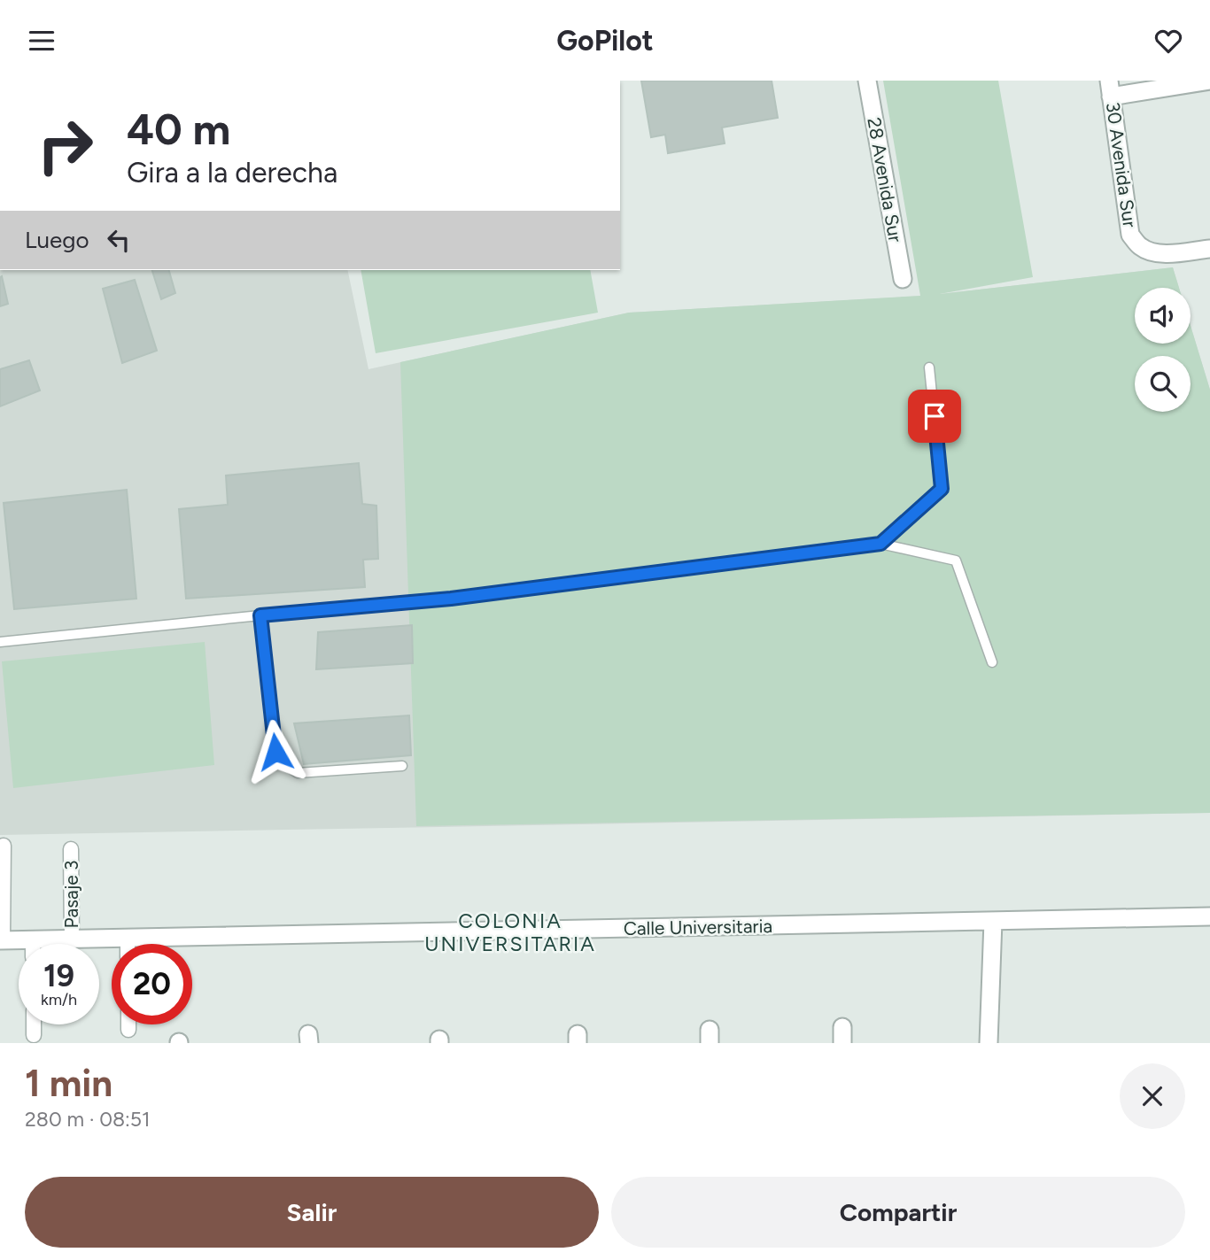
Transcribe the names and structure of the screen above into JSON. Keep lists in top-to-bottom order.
{
  "streets": {
    "street": [
      "30 Avenida Sur",
      "28 Avenida Sur",
      "Pasaje 3",
      "Calle Universitaria"
    ]
  },
  "crossings": [
    ["Pasaje 3", "Calle Universitaria"]
  ],
  "districts": ["COLONIA UNIVERSITARIA"],
  "page": {
    "header": "GoPilot",
    "turn": ["40 m", "Gira a la derecha"],
    "then": "Luego",
    "speed": "19 km/h",
    "limit": "20",
    "heading": ["1 min", "280 m · 08:51"],
    "buttons": ["Salir", "Compartir"]
  }
}
